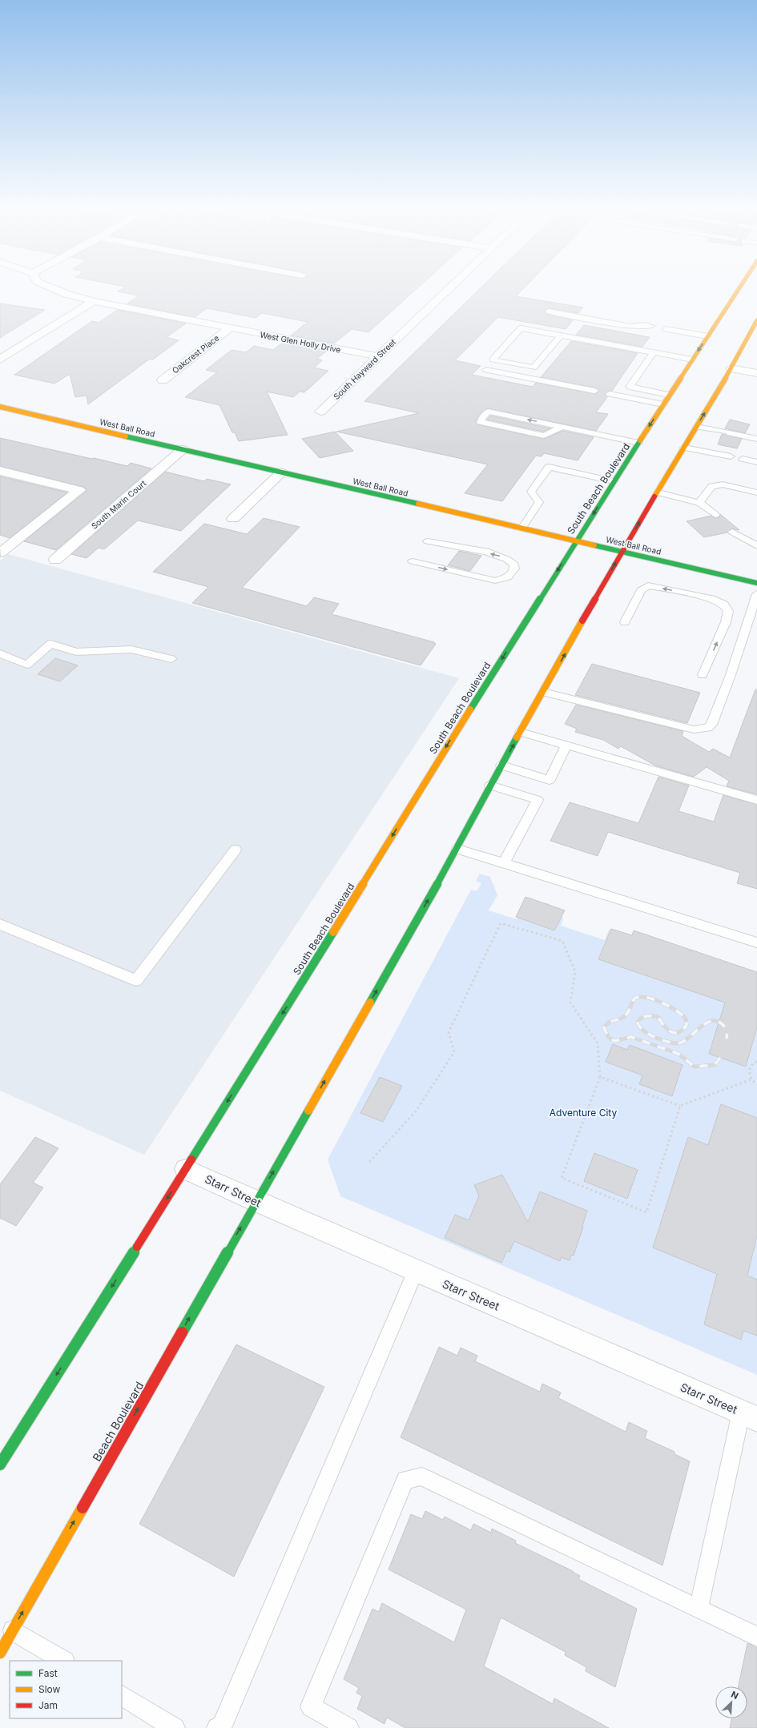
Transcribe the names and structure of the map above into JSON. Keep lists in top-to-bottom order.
{
  "streets": {
    "main road": ["West Ball Road", "South Beach Boulevard", "Beach Boulevard"],
    "street": [
      "West Glen Holly Drive",
      "Oakcrest Place",
      "South Hayward Street",
      "South Marin Court",
      "Starr Street"
    ]
  },
  "crossings": [
    ["West Glen Holly Drive", "Oakcrest Place"],
    ["West Glen Holly Drive", "South Hayward Street"],
    ["West Ball Road", "South Beach Boulevard"],
    ["West Ball Road", "South Marin Court"],
    ["South Beach Boulevard", "Starr Street"],
    ["Starr Street", "Beach Boulevard"]
  ],
  "one_way": ["Beach Boulevard"],
  "parks": ["Adventure City"],
  "legend": ["Fast", "Slow", "Jam"],
  "north": "top right"
}
